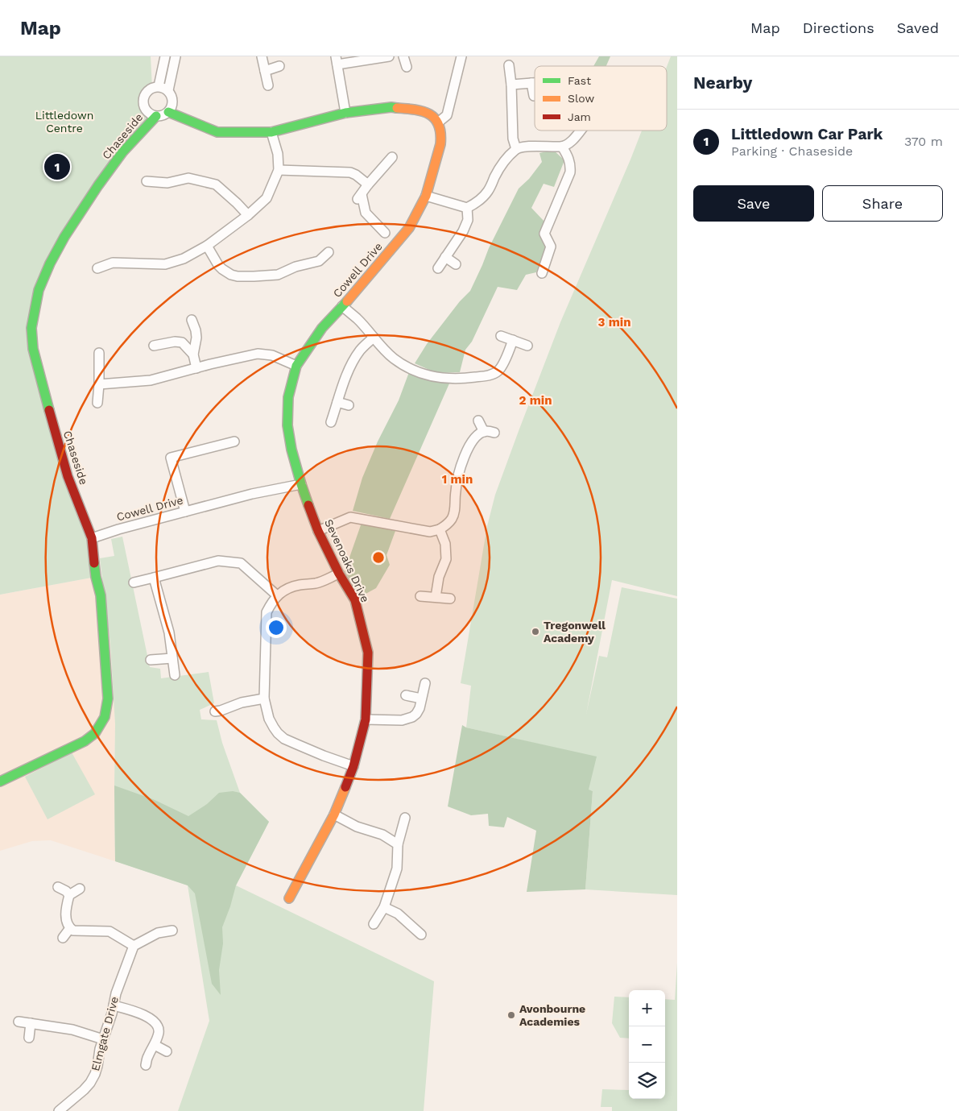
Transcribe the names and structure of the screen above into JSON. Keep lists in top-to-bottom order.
{
  "streets": {
    "street": [
      "Chaseside",
      "Cowell Drive",
      "Sevenoaks Drive",
      "Elmgate Drive"
    ]
  },
  "crossings": [
    ["Chaseside", "Cowell Drive"],
    ["Cowell Drive", "Sevenoaks Drive"]
  ],
  "parks": ["Littledown Centre"],
  "places": ["Tregonwell Academy", "Avonbourne Academies"],
  "legend": ["Fast", "Slow", "Jam"],
  "page": {
    "header": "Map",
    "nav": ["Map", "Directions", "Saved"],
    "heading": "Nearby",
    "list": [
      {
        "mark": "1",
        "name": "Littledown Car Park",
        "note": "Parking · Chaseside",
        "value": "370 m"
      }
    ],
    "pins": "1",
    "buttons": ["Save", "Share"],
    "map_buttons": ["+", "−"]
  },
  "rings": ["3 min", "2 min", "1 min"]
}
